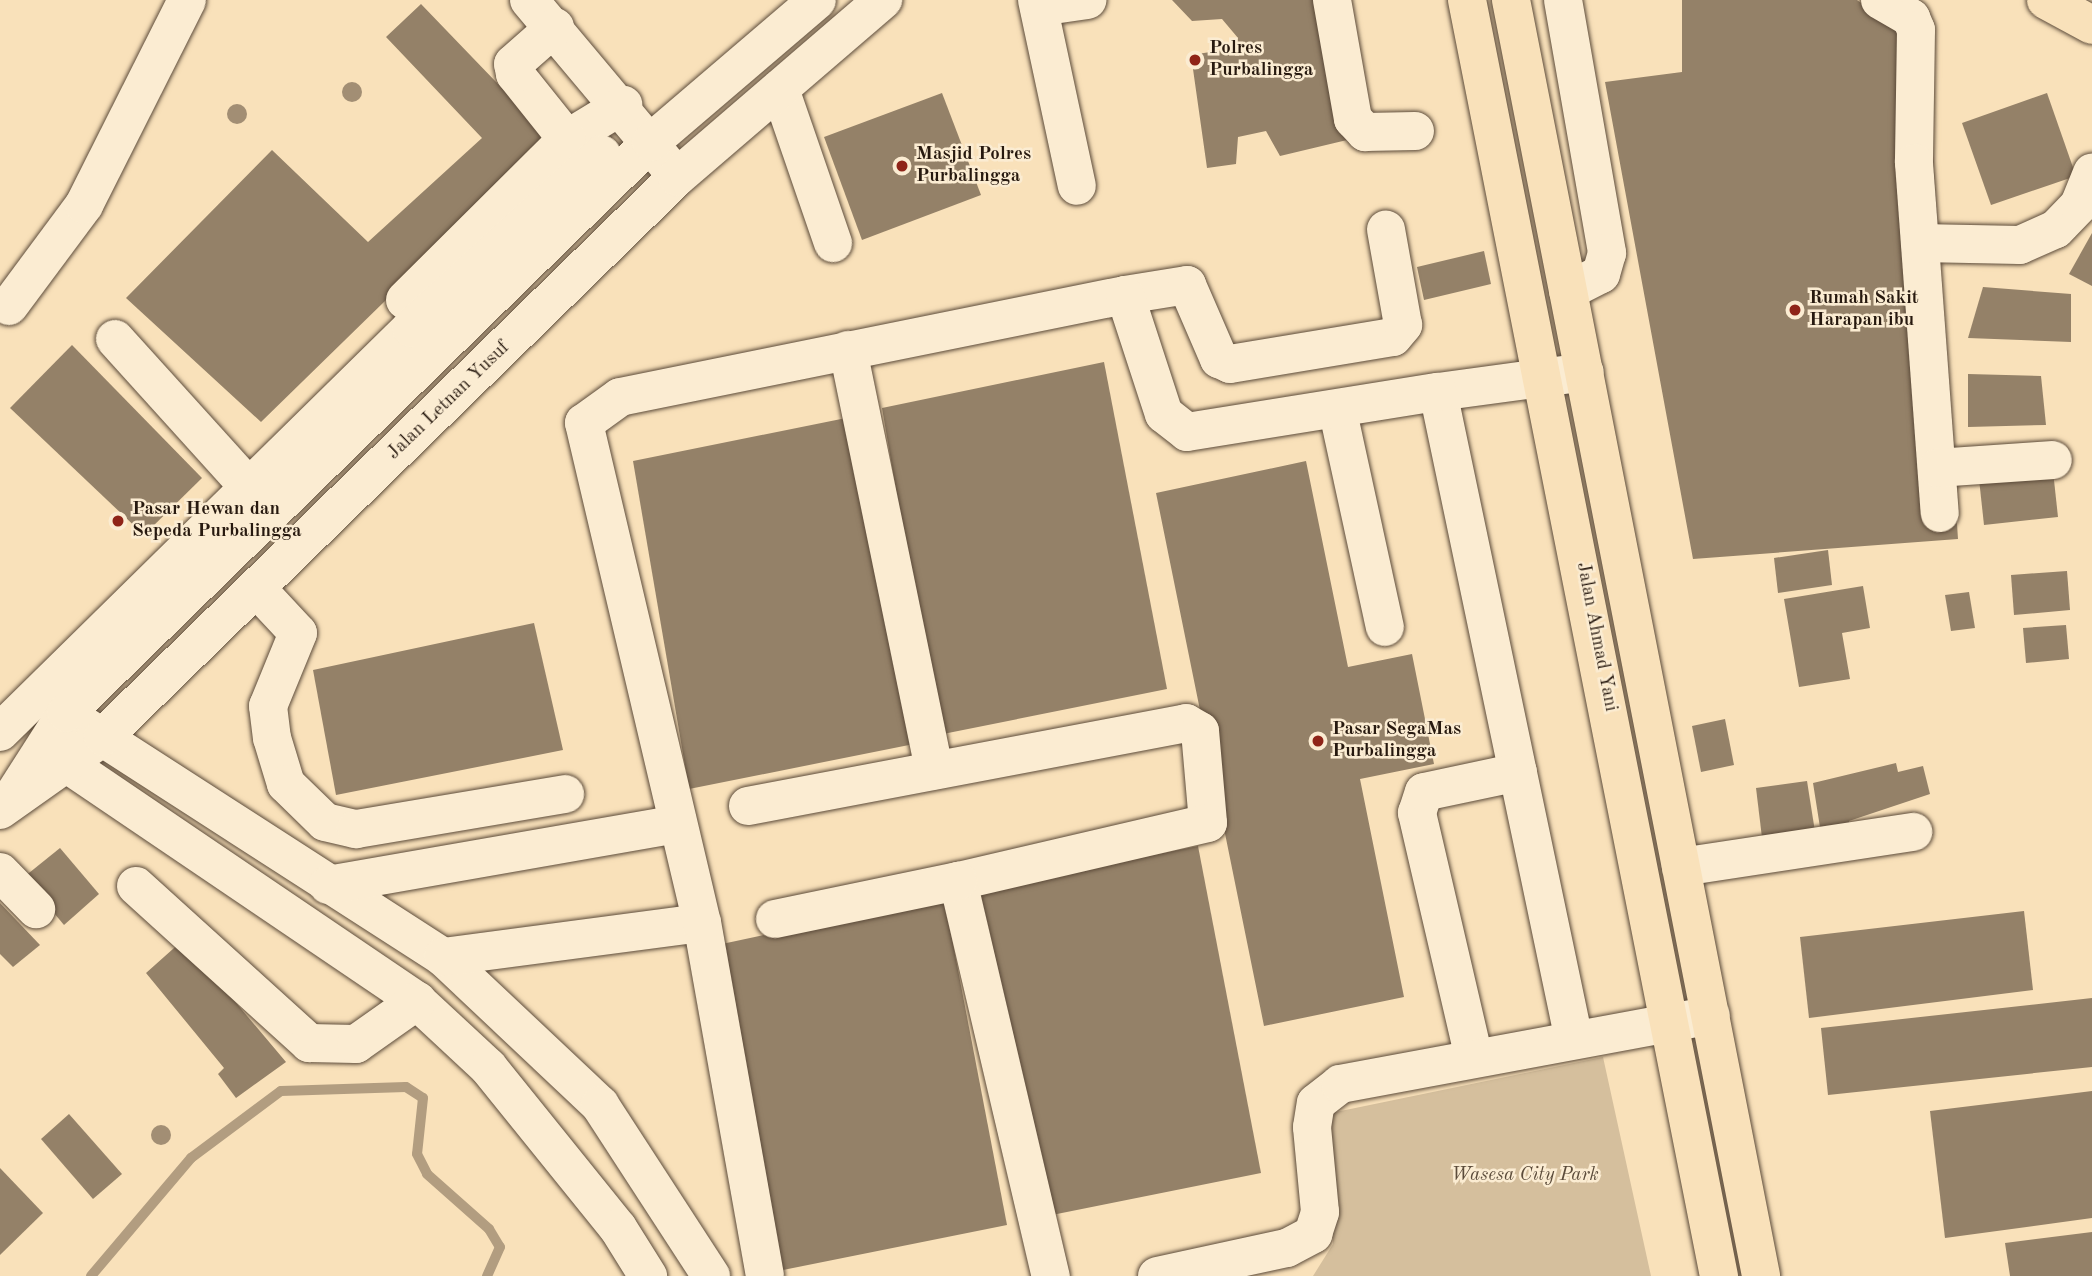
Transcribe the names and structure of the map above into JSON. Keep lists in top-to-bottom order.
{
  "streets": {
    "main road": ["Jalan Ahmad Yani"],
    "street": ["Jalan Letnan Yusuf"]
  },
  "parks": ["Wasesa City Park"],
  "places": [
    "Polres Purbalingga",
    "Masjid Polres Purbalingga",
    "Rumah Sakit Harapan ibu",
    "Pasar Hewan dan Sepeda Purbalingga",
    "Pasar SegaMas Purbalingga"
  ]
}
